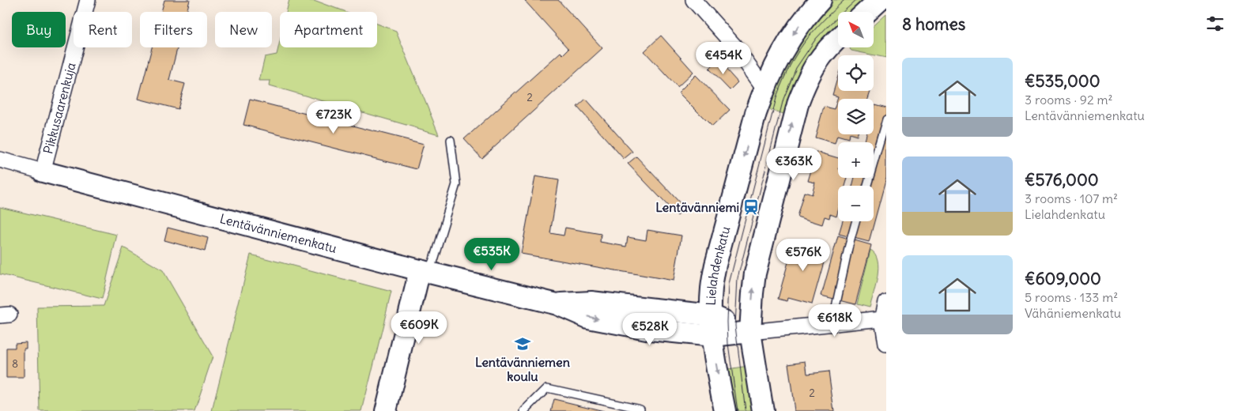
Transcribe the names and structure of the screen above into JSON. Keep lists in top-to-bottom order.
{
  "streets": {
    "street": ["Pikkusaarenkuja", "Lentävänniemenkatu", "Lielahdenkatu"]
  },
  "crossings": [
    ["Pikkusaarenkuja", "Lentävänniemenkatu"],
    ["Lentävänniemenkatu", "Lielahdenkatu"]
  ],
  "places": {
    "station": ["Lentävänniemi"],
    "school or university": ["Lentävänniemen koulu"]
  },
  "house_numbers": ["2", "8", "2"],
  "north": "top left",
  "page": {
    "heading": "8 homes",
    "map_buttons": ["+", "−"],
    "chip": [
      "Buy",
      "Rent",
      "Filters",
      "New",
      "Apartment"
    ],
    "price": [
      "€454K",
      "€723K",
      "€363K",
      "€535K",
      "€576K",
      "€618K",
      "€609K",
      "€528K"
    ],
    "list": [
      {
        "name": "€535,000",
        "note": "3 rooms · 92 m² · Lentävänniemenkatu"
      },
      {
        "name": "€576,000",
        "note": "3 rooms · 107 m² · Lielahdenkatu"
      },
      {
        "name": "€609,000",
        "note": "5 rooms · 133 m² · Vähäniemenkatu"
      }
    ]
  }
}
